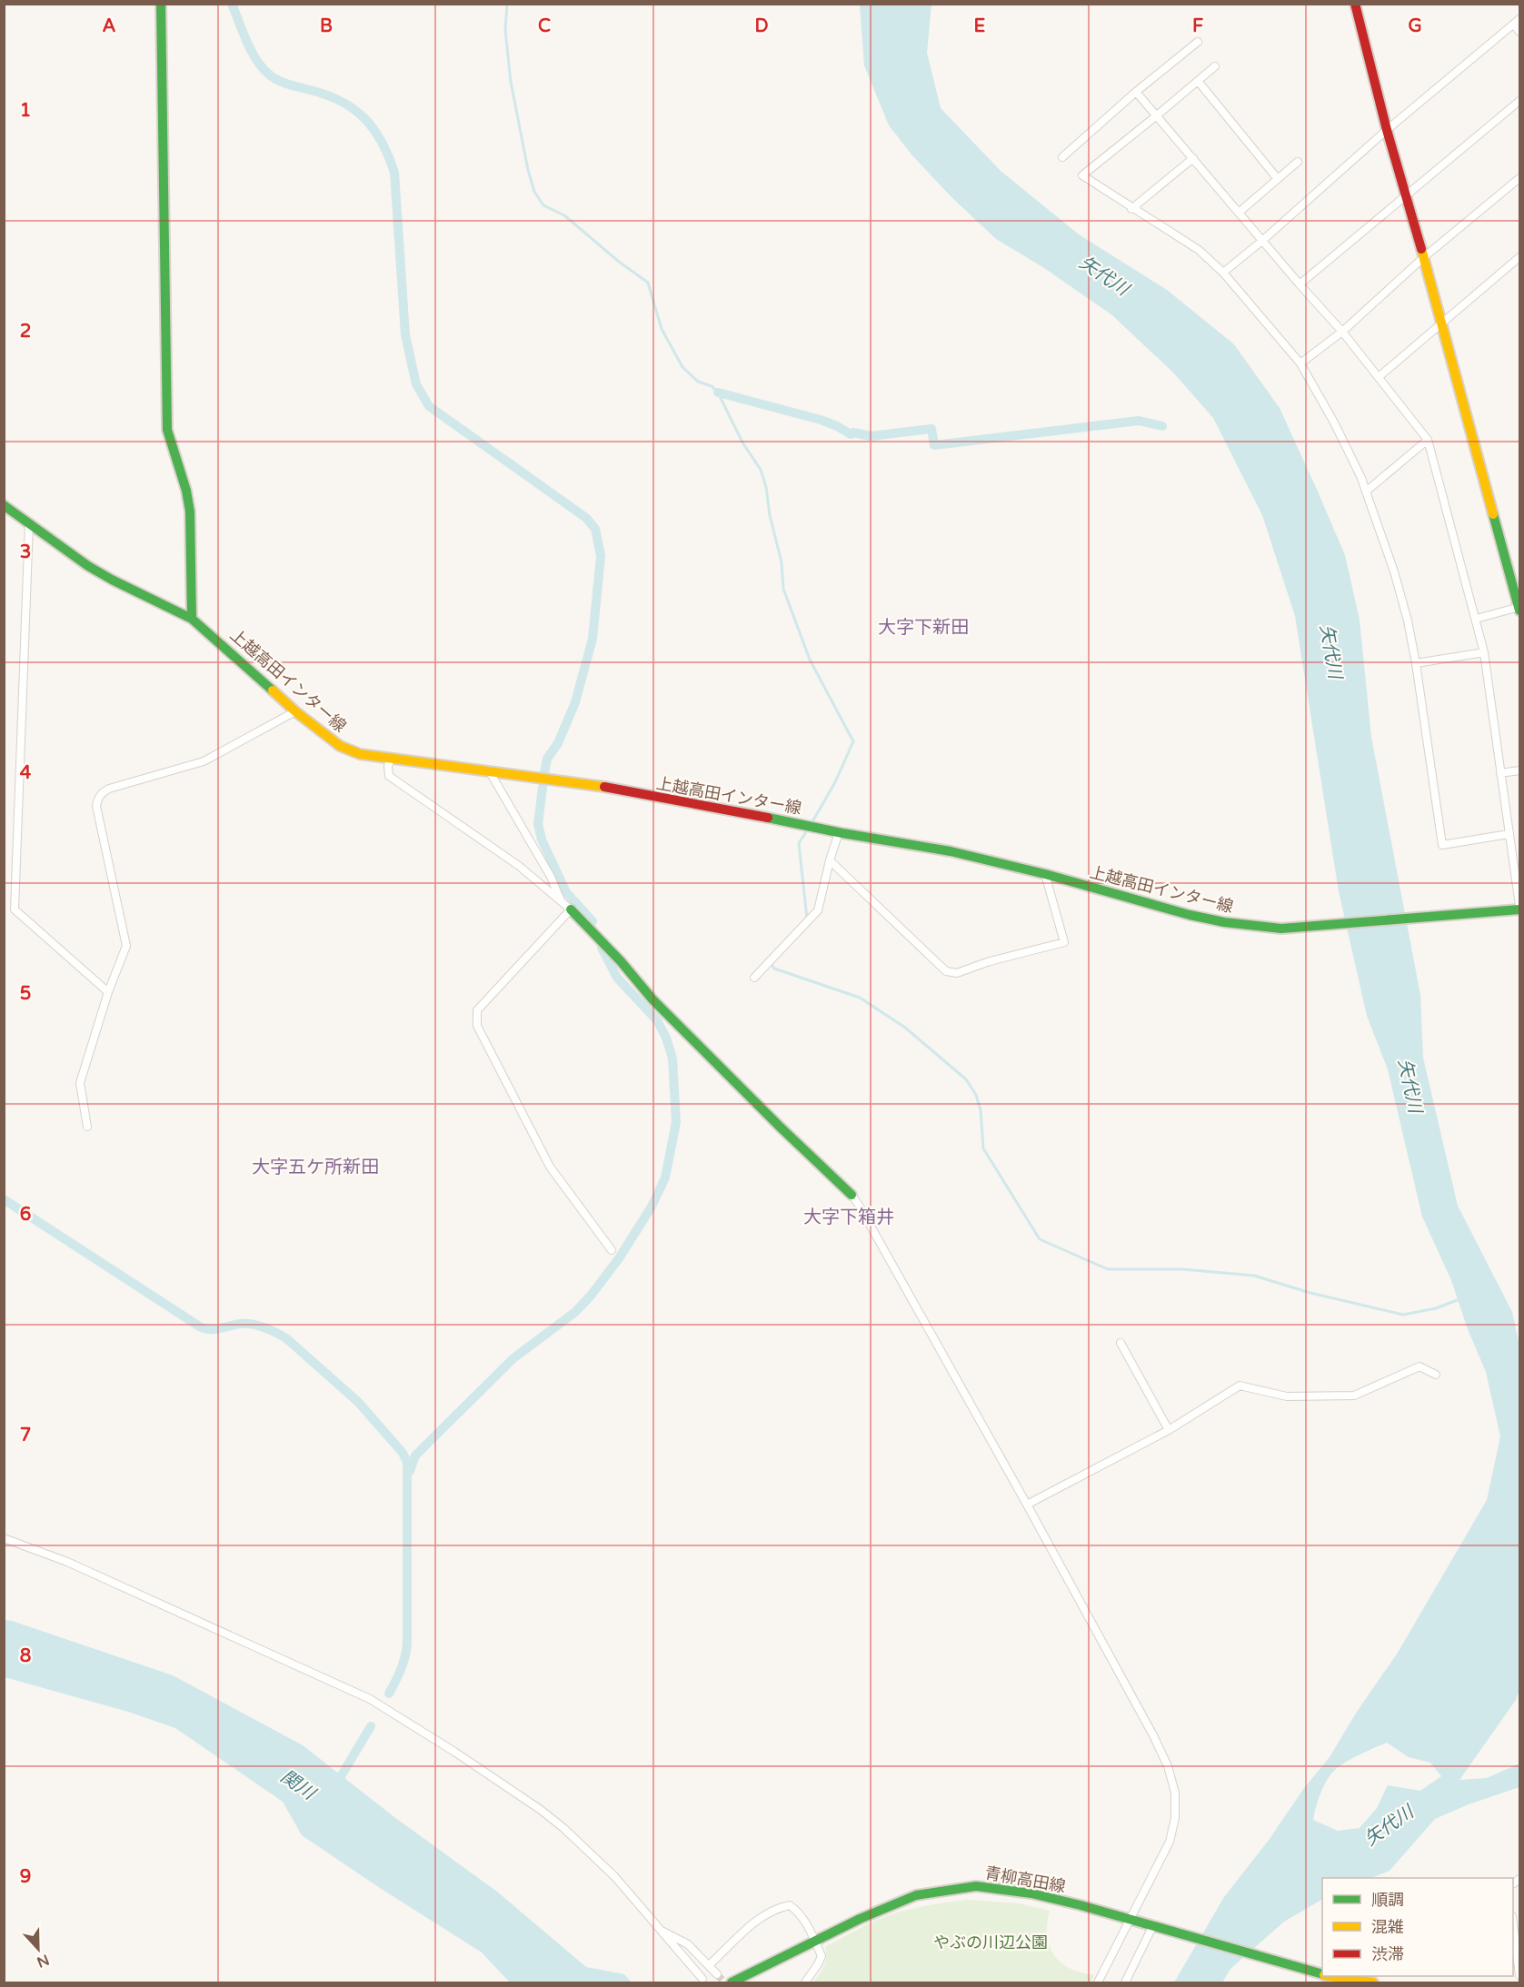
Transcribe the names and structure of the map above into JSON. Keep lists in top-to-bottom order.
{
  "streets": {
    "main road": ["上越高田インター線", "青柳高田線"]
  },
  "districts": ["大字下新田", "大字五ケ所新田", "大字下箱井"],
  "water": ["矢代川", "関川"],
  "parks": ["やぶの川辺公園"],
  "legend": ["順調", "混雑", "渋滞"],
  "north": "bottom",
  "grid": {
    "columns": [
      "A",
      "B",
      "C",
      "D",
      "E",
      "F",
      "G"
    ],
    "rows": [
      "1",
      "2",
      "3",
      "4",
      "5",
      "6",
      "7",
      "8",
      "9"
    ]
  }
}
